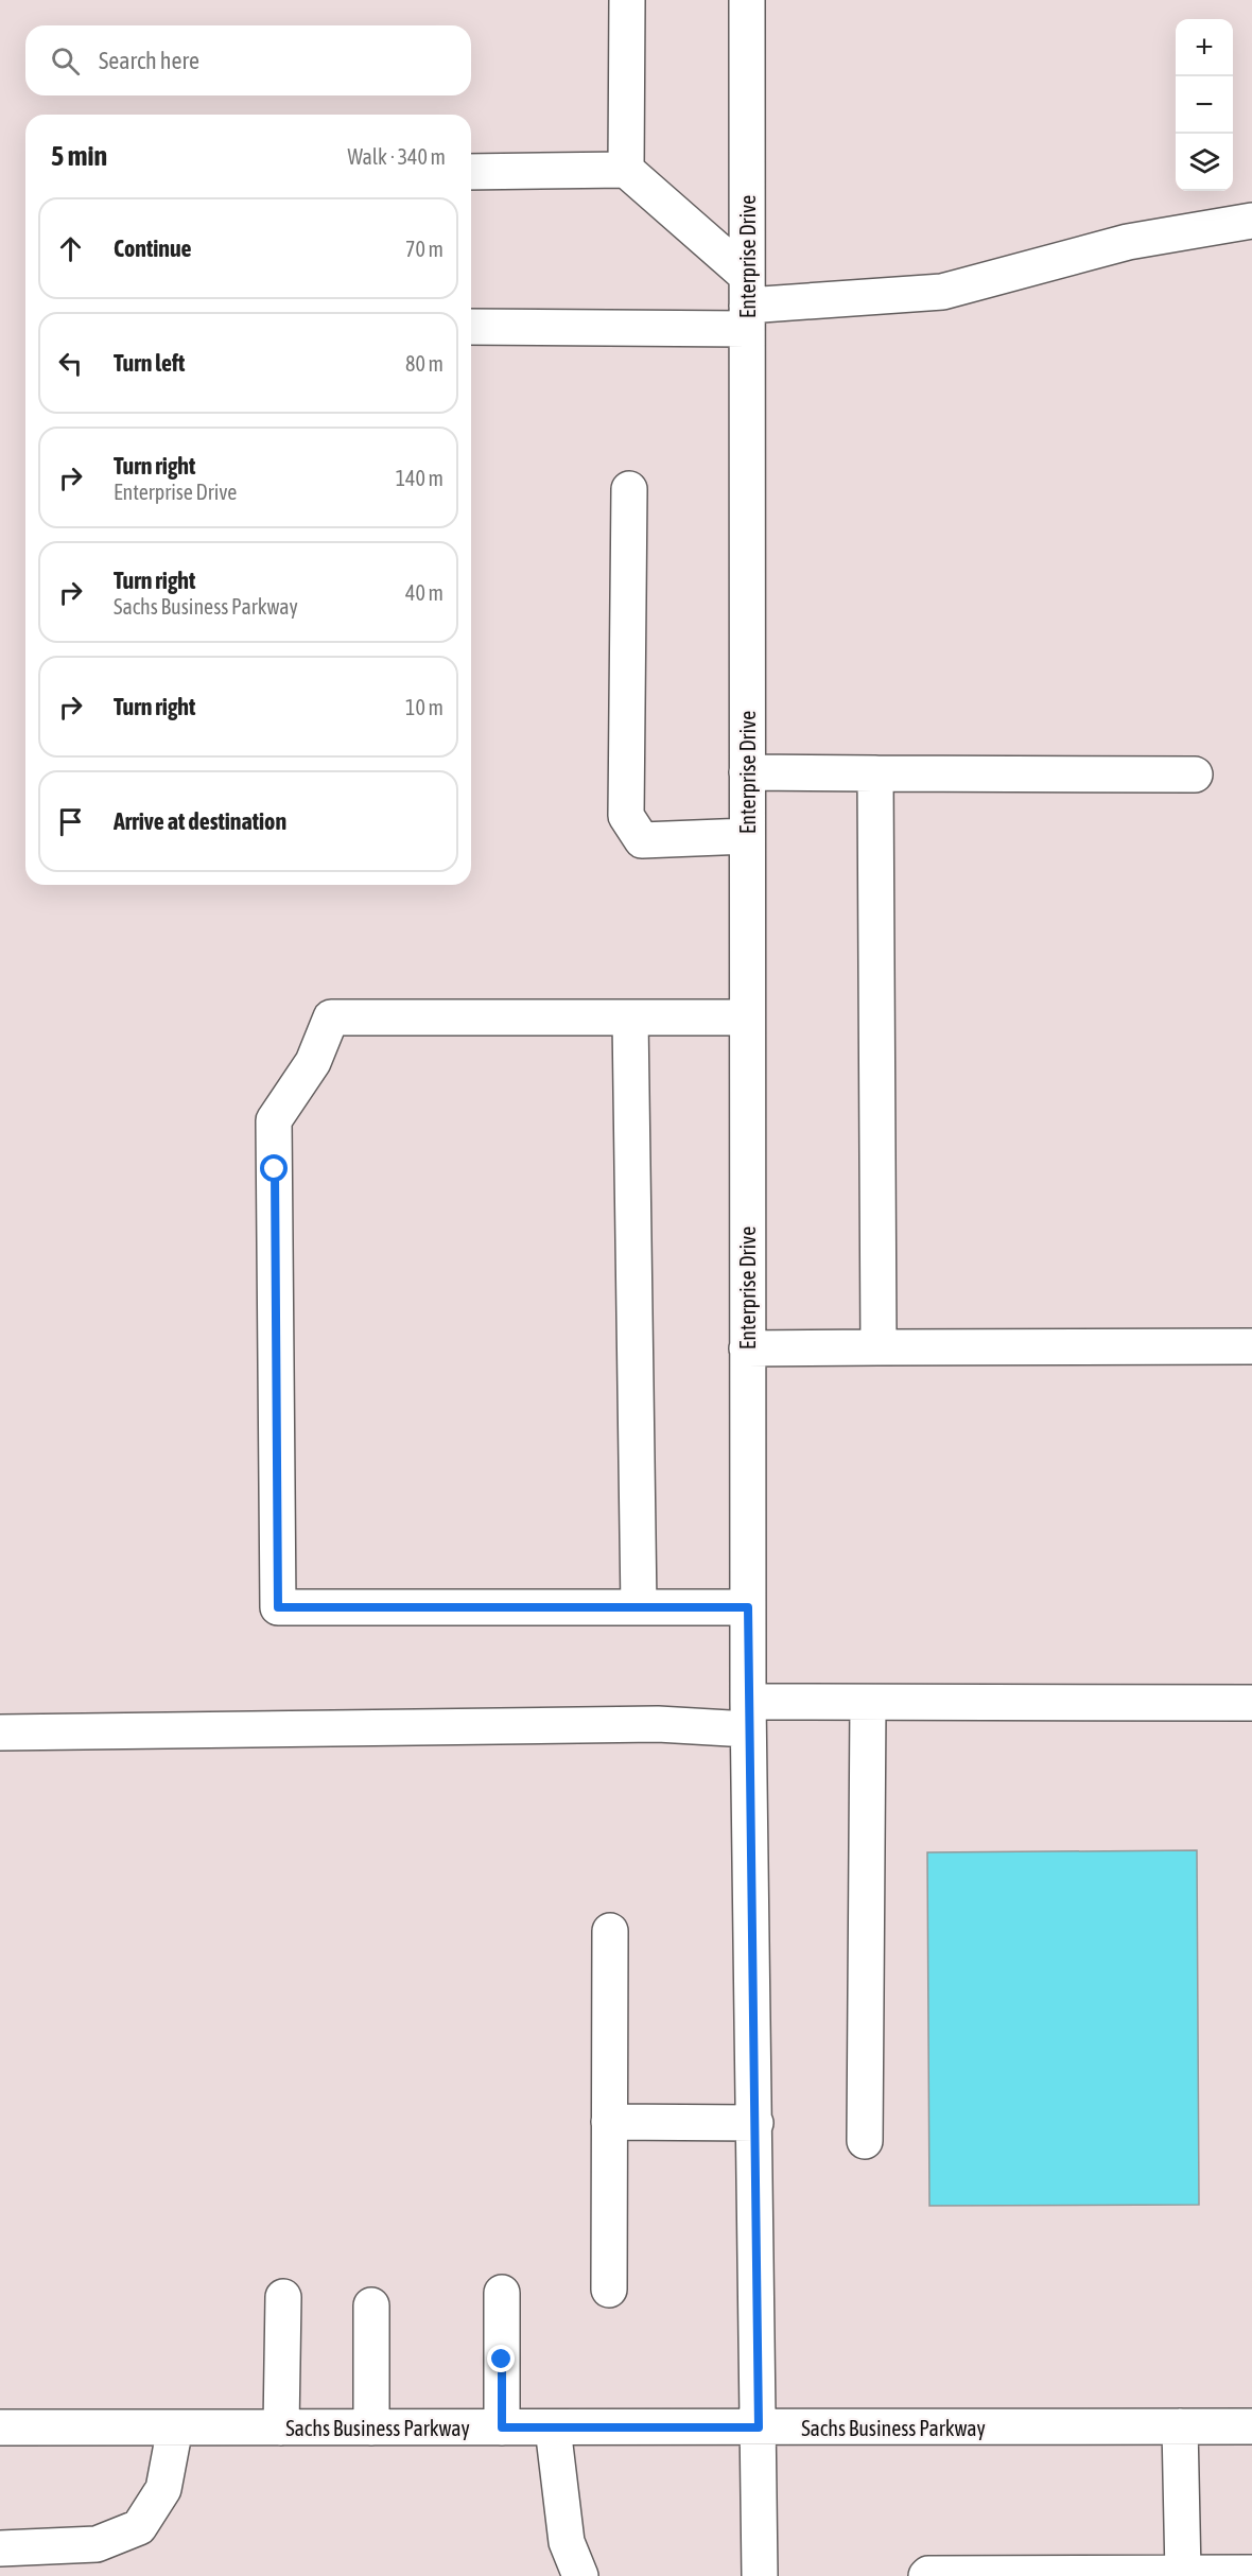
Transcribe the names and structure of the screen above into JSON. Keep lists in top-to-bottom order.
{
  "streets": {
    "street": ["Enterprise Drive", "Sachs Business Parkway"]
  },
  "crossings": [
    ["Enterprise Drive", "Sachs Business Parkway"]
  ],
  "page": {
    "map_buttons": ["+", "−"],
    "search": "Search here",
    "heading": ["5 min", "Walk · 340 m"],
    "list": [
      ["Continue", "70 m"],
      ["Turn left", "80 m"],
      ["Turn right", "Enterprise Drive", "140 m"],
      ["Turn right", "Sachs Business Parkway", "40 m"],
      ["Turn right", "10 m"],
      "Arrive at destination"
    ]
  }
}
